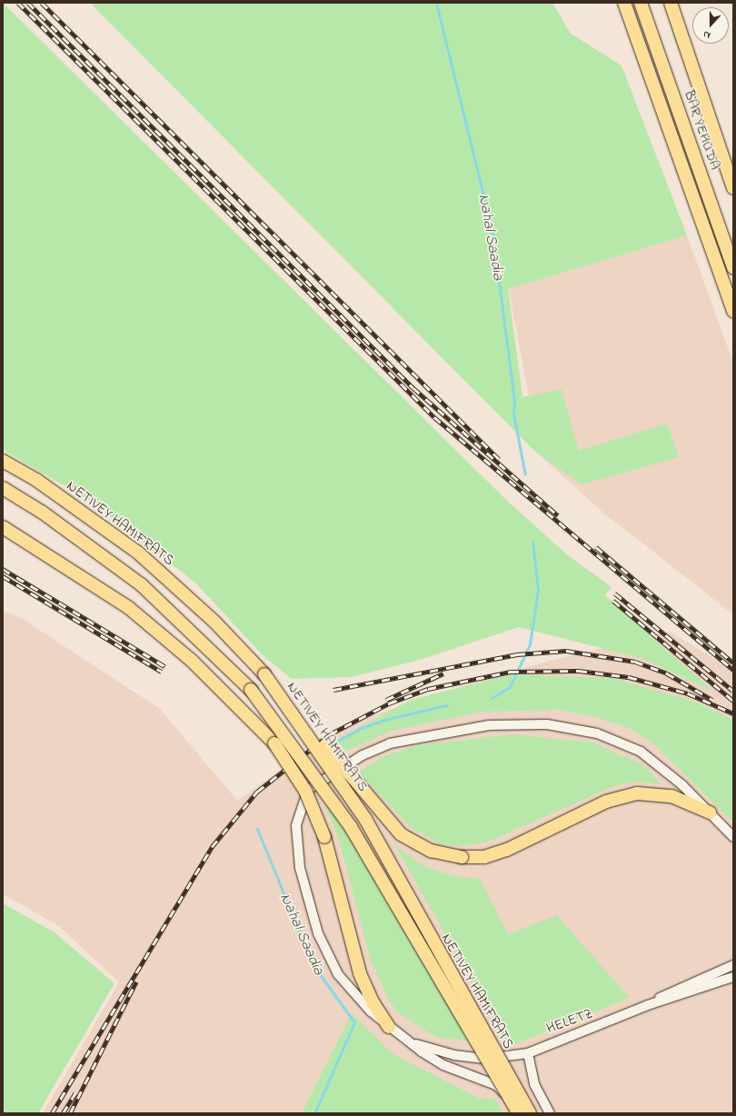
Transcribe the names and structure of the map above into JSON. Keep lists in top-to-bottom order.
{
  "streets": {
    "highway": ["BAR YEHUDA", "NETIVEY HAMIFRATS"],
    "street": ["HELETZ"]
  },
  "water": ["Nahal Saadia"],
  "north": "bottom"
}
